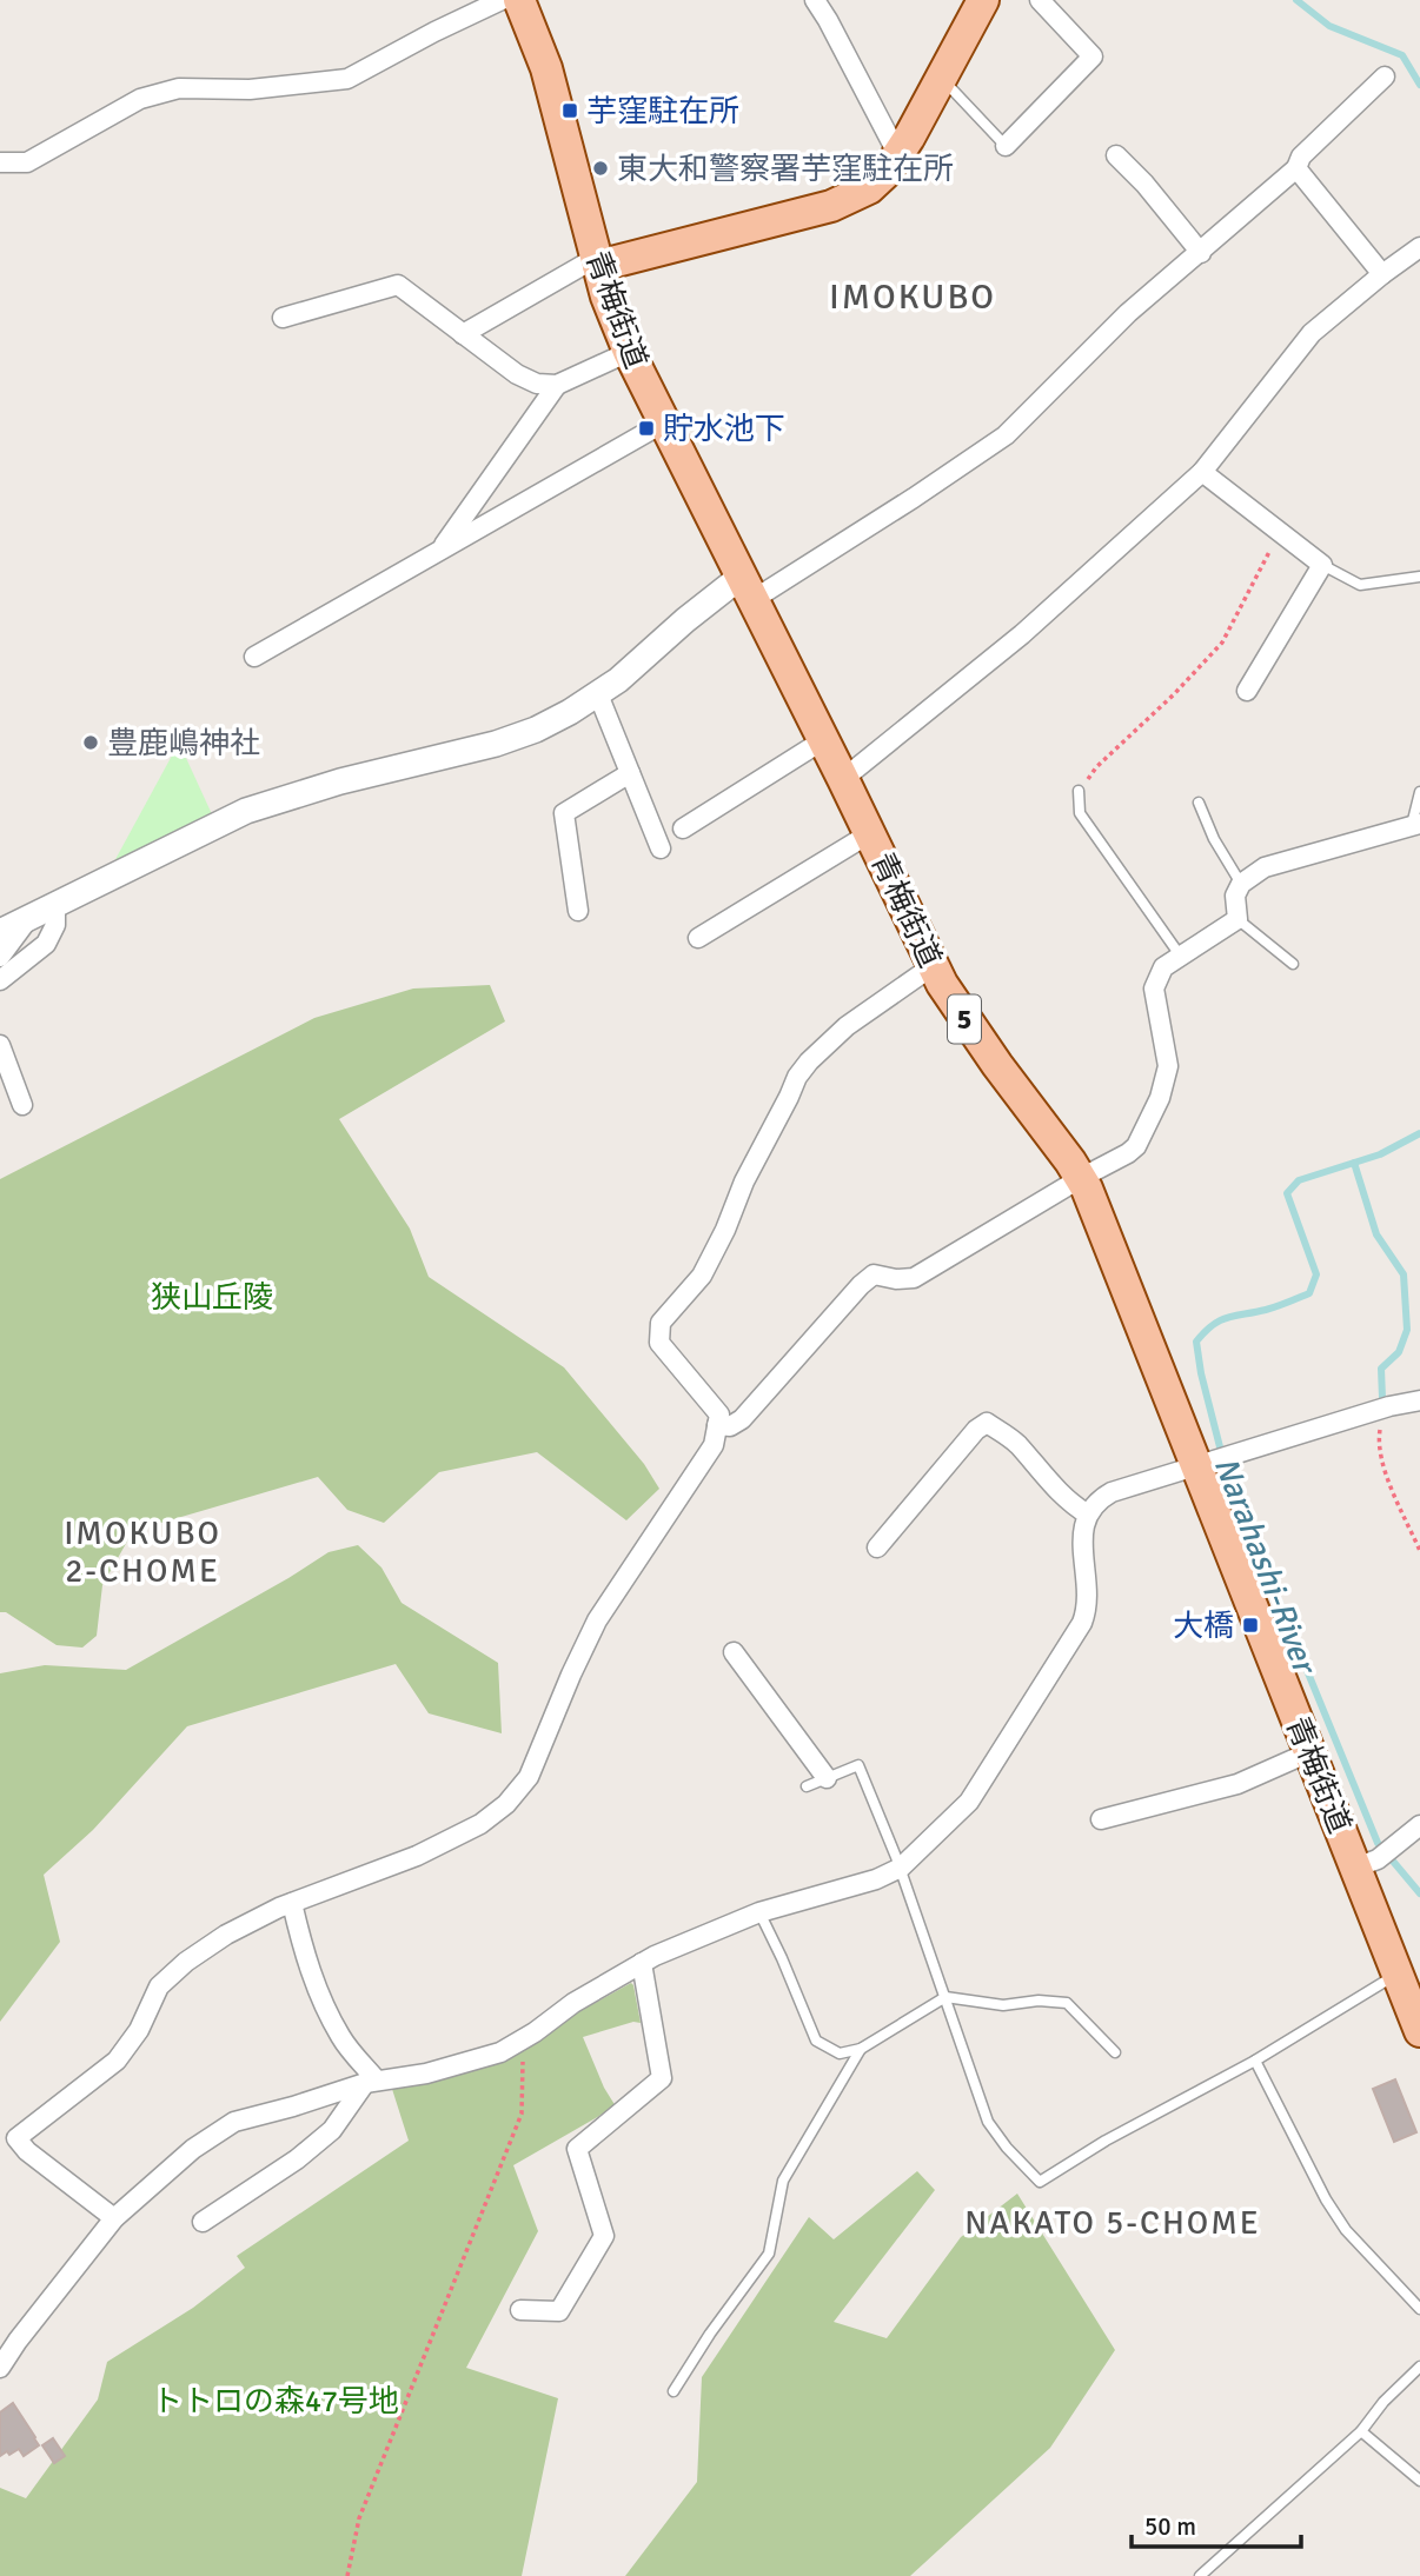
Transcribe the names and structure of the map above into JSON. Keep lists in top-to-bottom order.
{
  "streets": {
    "main road": ["青梅街道", "5"]
  },
  "districts": ["IMOKUBO", "IMOKUBO 2-CHOME", "NAKATO 5-CHOME"],
  "water": ["Narahashi-River"],
  "parks": ["狭山丘陵", "トトロの森47号地"],
  "places": {
    "transit": ["芋窪駐在所", "貯水池下", "大橋"],
    "other": ["東大和警察署芋窪駐在所", "豊鹿嶋神社"]
  },
  "scale_bar": "50 m"
}
